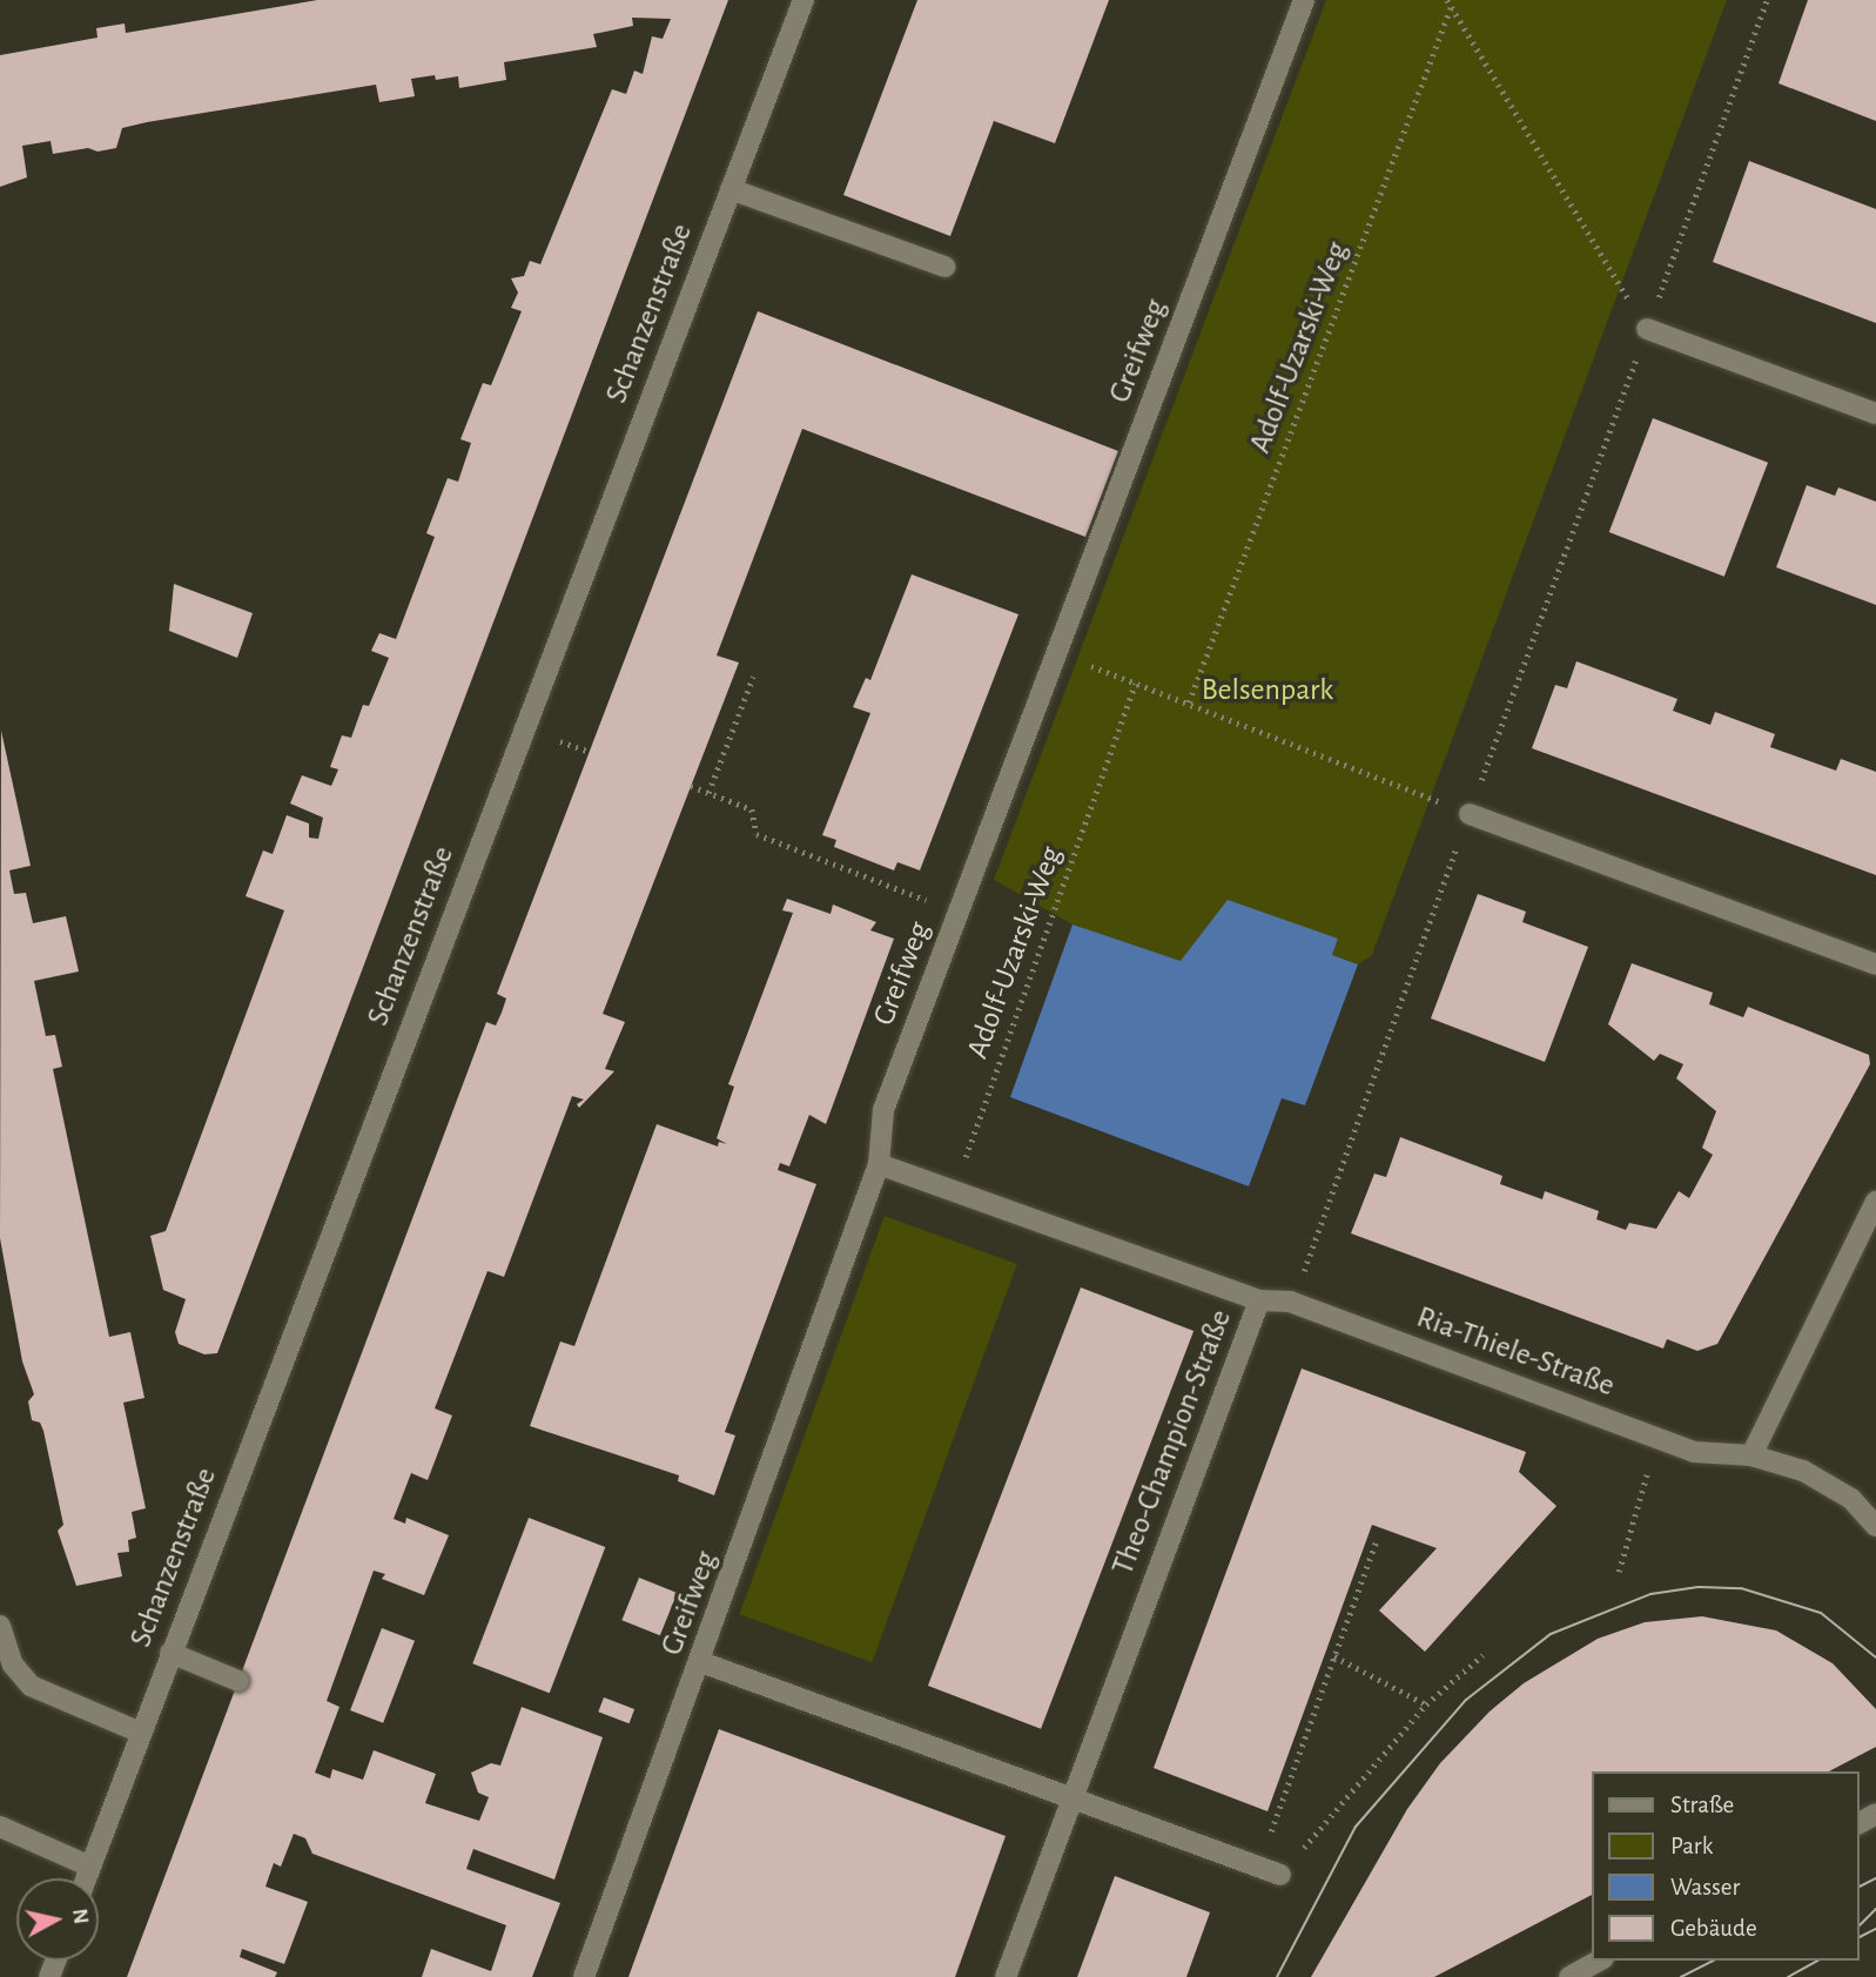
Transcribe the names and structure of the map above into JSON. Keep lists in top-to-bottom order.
{
  "streets": {
    "street": [
      "Schanzenstraße",
      "Greifweg",
      "Ria-Thiele-Straße",
      "Theo-Champion-Straße"
    ],
    "path": ["Adolf-Uzarski-Weg"]
  },
  "crossings": [
    ["Adolf-Uzarski-Weg", "Theo-Champion-Straße"],
    ["Greifweg", "Theo-Champion-Straße"],
    ["Ria-Thiele-Straße", "Theo-Champion-Straße"]
  ],
  "parks": ["Belsenpark"],
  "legend": [
    "Straße",
    "Park",
    "Wasser",
    "Gebäude"
  ],
  "north": "right"
}
